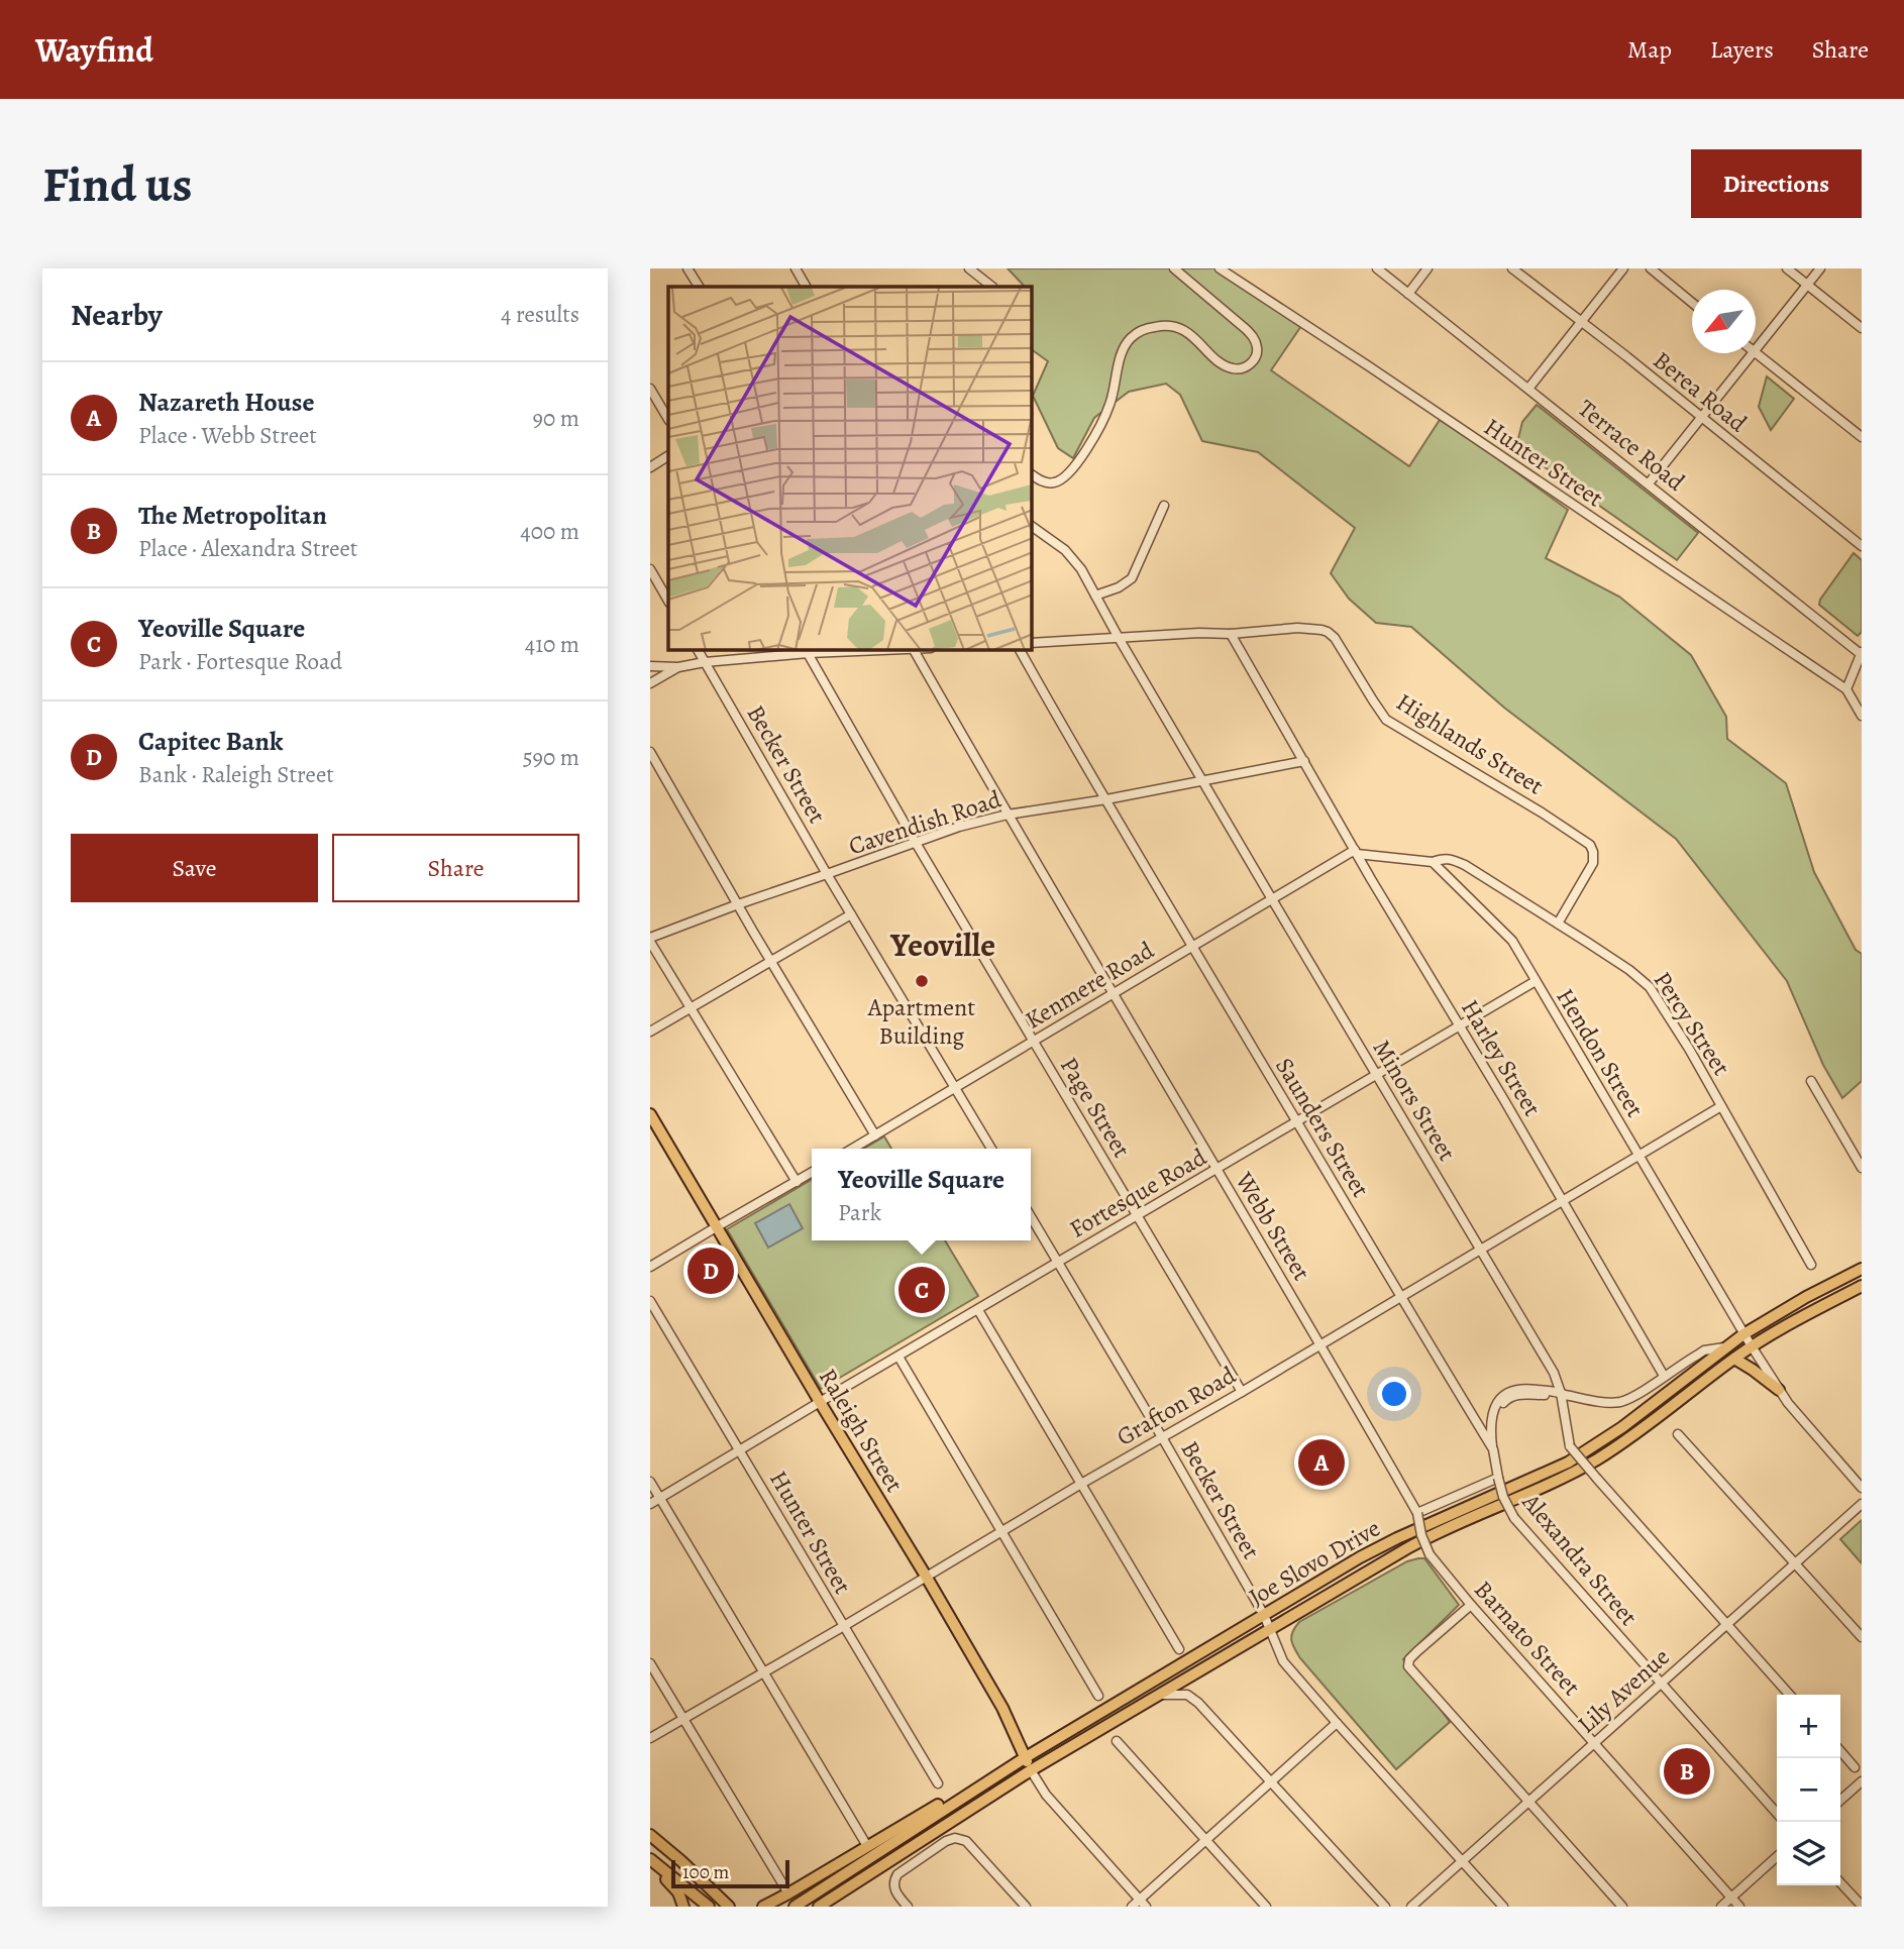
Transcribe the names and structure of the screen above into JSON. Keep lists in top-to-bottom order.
{
  "streets": {
    "main road": ["Raleigh Street", "Joe Slovo Drive"],
    "street": [
      "Berea Road",
      "Terrace Road",
      "Hunter Street",
      "Highlands Street",
      "Becker Street",
      "Cavendish Road",
      "Kenmere Road",
      "Percy Street",
      "Hendon Street",
      "Harley Street",
      "Minors Street",
      "Page Street",
      "Saunders Street",
      "Fortesque Road",
      "Webb Street",
      "Grafton Road",
      "Alexandra Street",
      "Barnato Street",
      "Lily Avenue"
    ]
  },
  "crossings": [
    ["Hunter Street", "Fortesque Road"],
    ["Hunter Street", "Grafton Road"],
    ["Highlands Street", "Percy Street"],
    ["Highlands Street", "Harley Street"],
    ["Becker Street", "Cavendish Road"],
    ["Becker Street", "Kenmere Road"],
    ["Becker Street", "Fortesque Road"],
    ["Becker Street", "Grafton Road"],
    ["Becker Street", "Joe Slovo Drive"],
    ["Becker Street", "Lily Avenue"],
    ["Cavendish Road", "Harley Street"],
    ["Cavendish Road", "Minors Street"],
    ["Cavendish Road", "Page Street"],
    ["Cavendish Road", "Saunders Street"],
    ["Cavendish Road", "Webb Street"],
    ["Kenmere Road", "Harley Street"],
    ["Kenmere Road", "Minors Street"],
    ["Kenmere Road", "Page Street"],
    ["Kenmere Road", "Saunders Street"],
    ["Kenmere Road", "Webb Street"],
    ["Percy Street", "Hendon Street"],
    ["Percy Street", "Grafton Road"],
    ["Hendon Street", "Fortesque Road"],
    ["Hendon Street", "Grafton Road"],
    ["Hendon Street", "Joe Slovo Drive"],
    ["Harley Street", "Fortesque Road"],
    ["Harley Street", "Grafton Road"],
    ["Minors Street", "Fortesque Road"],
    ["Minors Street", "Grafton Road"],
    ["Minors Street", "Lily Avenue"],
    ["Page Street", "Fortesque Road"],
    ["Page Street", "Grafton Road"],
    ["Saunders Street", "Fortesque Road"],
    ["Saunders Street", "Grafton Road"],
    ["Saunders Street", "Alexandra Street"],
    ["Fortesque Road", "Webb Street"],
    ["Fortesque Road", "Raleigh Street"],
    ["Webb Street", "Grafton Road"],
    ["Webb Street", "Barnato Street"],
    ["Grafton Road", "Raleigh Street"],
    ["Raleigh Street", "Joe Slovo Drive"],
    ["Alexandra Street", "Lily Avenue"],
    ["Barnato Street", "Lily Avenue"]
  ],
  "districts": ["Yeoville"],
  "places": ["Apartment Building"],
  "scale_bar": "100 m",
  "north": "bottom left",
  "page": {
    "header": "Wayfind",
    "nav": ["Map", "Layers", "Share"],
    "buttons": [
      "Directions",
      ["Save", "Share"]
    ],
    "title": "Find us",
    "heading": ["Nearby", "4 results"],
    "list": [
      {
        "mark": "A",
        "name": "Nazareth House",
        "note": "Place · Webb Street",
        "value": "90 m"
      },
      {
        "mark": "B",
        "name": "The Metropolitan",
        "note": "Place · Alexandra Street",
        "value": "400 m"
      },
      {
        "mark": "C",
        "name": "Yeoville Square",
        "note": "Park · Fortesque Road",
        "value": "410 m"
      },
      {
        "mark": "D",
        "name": "Capitec Bank",
        "note": "Bank · Raleigh Street",
        "value": "590 m"
      }
    ],
    "popup": ["Yeoville Square", "Park"],
    "pins": [
      "D",
      "C",
      "A",
      "B"
    ],
    "map_buttons": ["+", "−"],
    "scale": "100 m"
  }
}
